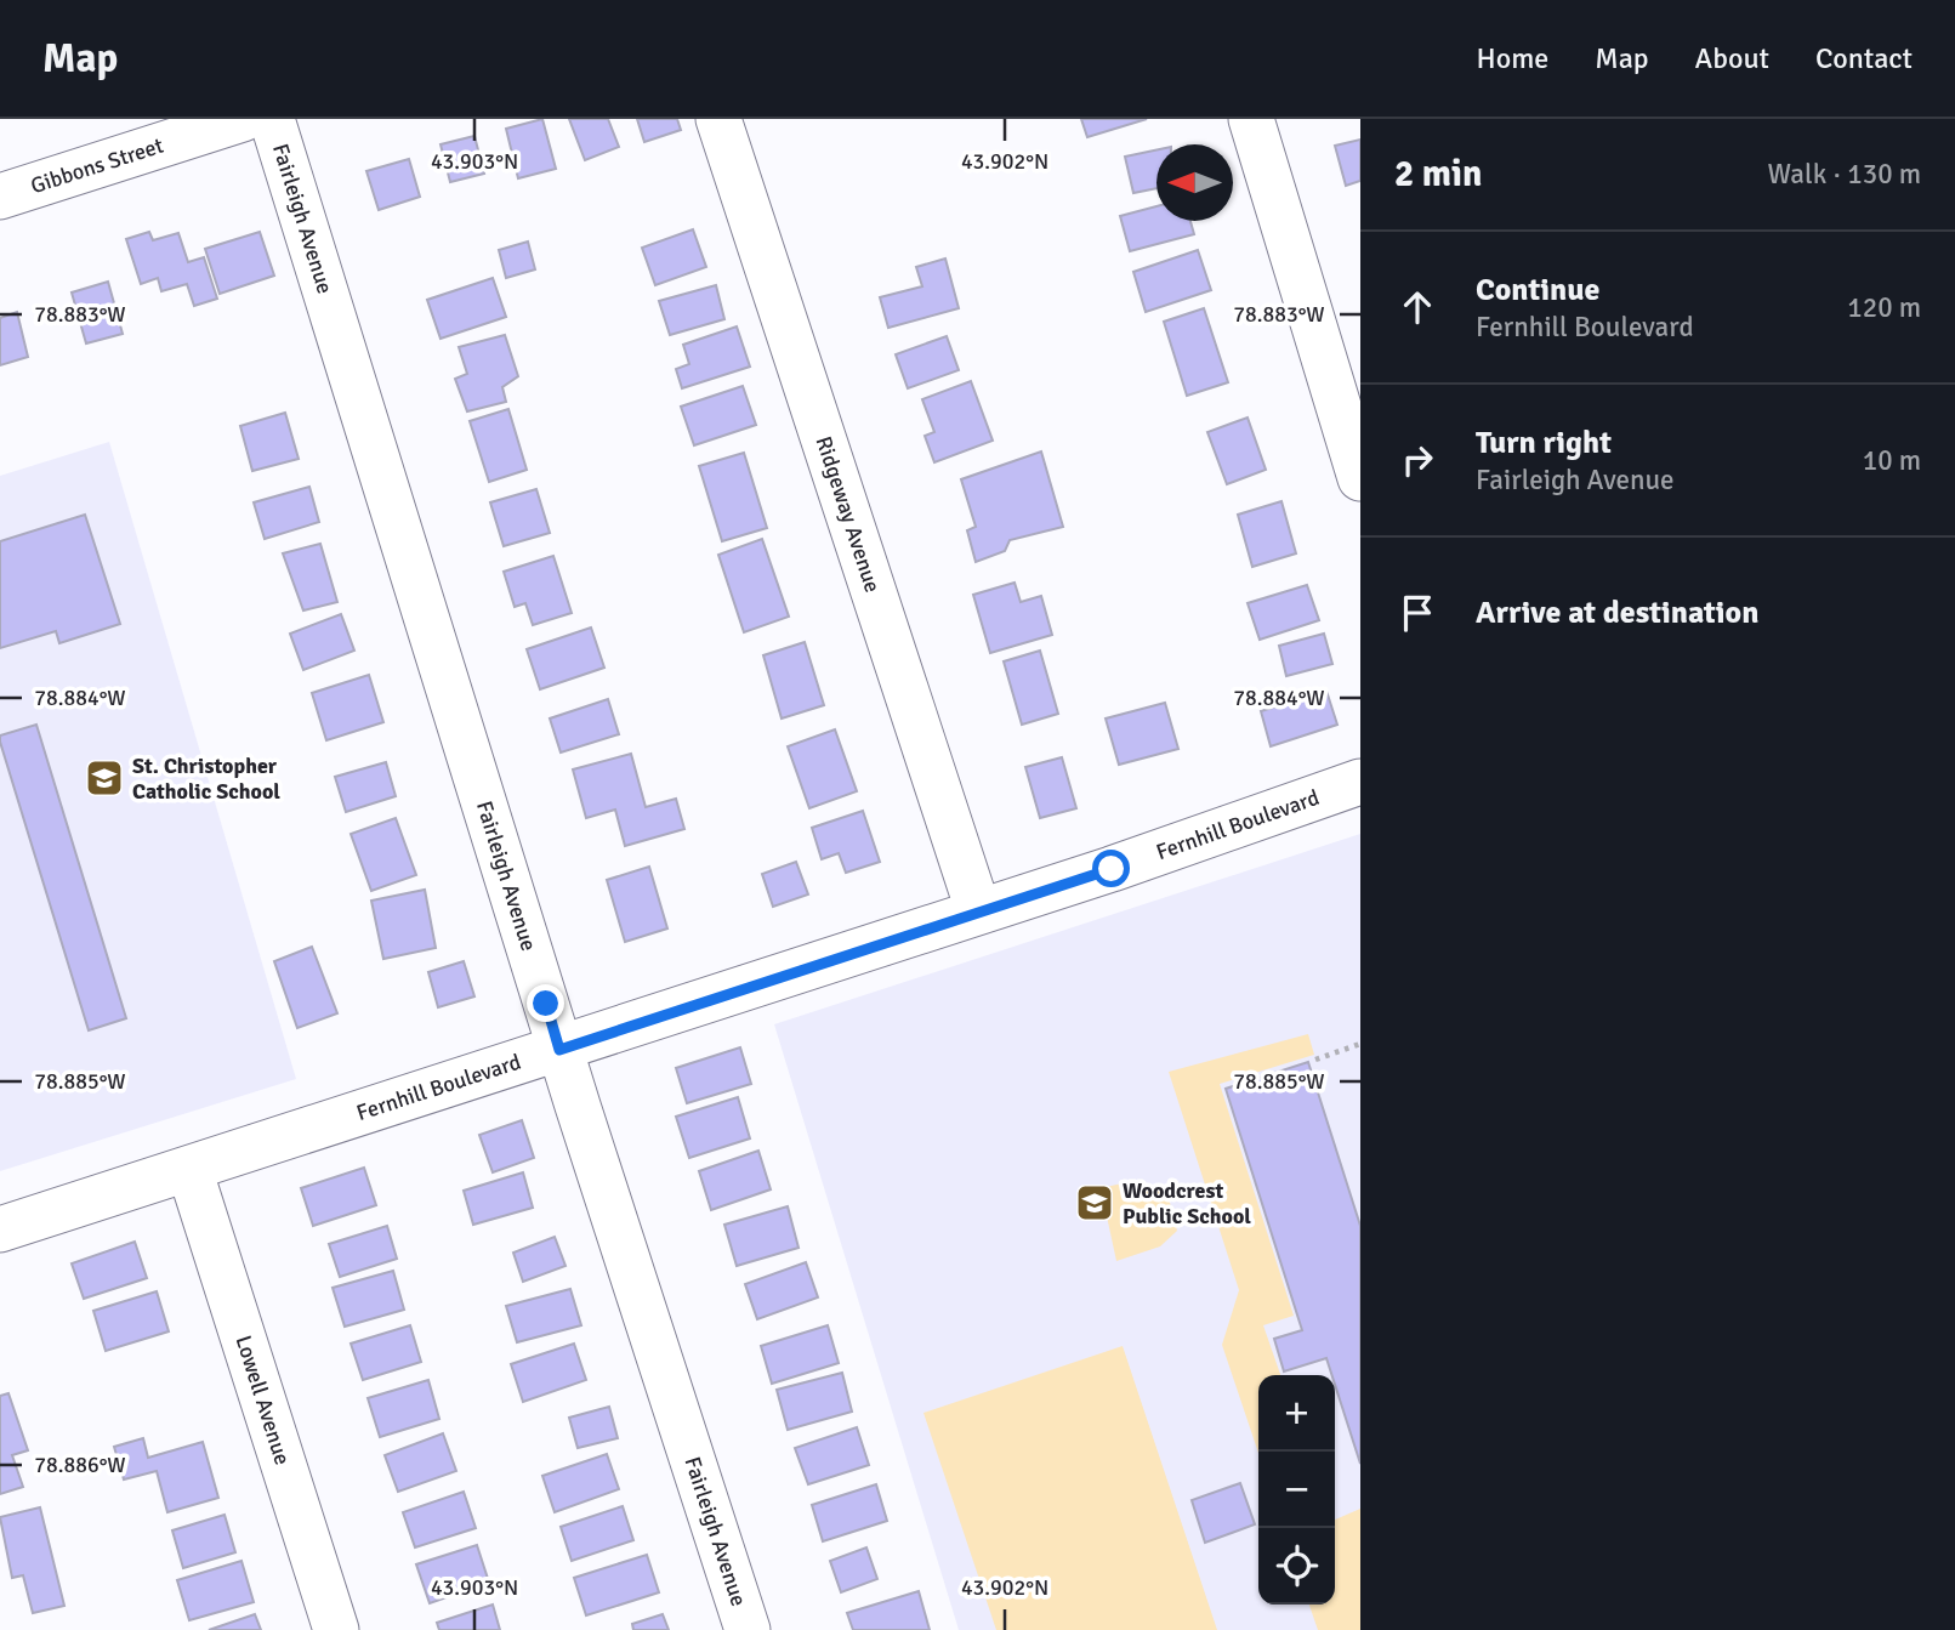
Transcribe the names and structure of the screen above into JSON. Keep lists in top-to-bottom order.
{
  "streets": {
    "street": [
      "Gibbons Street",
      "Fairleigh Avenue",
      "Ridgeway Avenue",
      "Fernhill Boulevard",
      "Lowell Avenue"
    ]
  },
  "crossings": [
    ["Fairleigh Avenue", "Fernhill Boulevard"],
    ["Ridgeway Avenue", "Fernhill Boulevard"],
    ["Fernhill Boulevard", "Lowell Avenue"]
  ],
  "places": {
    "school or university": ["St. Christopher Catholic School", "Woodcrest Public School"]
  },
  "north": "left",
  "page": {
    "header": "Map",
    "nav": [
      "Home",
      "Map",
      "About",
      "Contact"
    ],
    "heading": ["2 min", "Walk · 130 m"],
    "list": [
      ["Continue", "Fernhill Boulevard", "120 m"],
      ["Turn right", "Fairleigh Avenue", "10 m"],
      "Arrive at destination"
    ],
    "map_buttons": ["+", "−"]
  },
  "coordinates": [
    "43.903°N",
    "43.902°N",
    "78.883°W",
    "78.884°W",
    "78.885°W",
    "78.886°W"
  ]
}
